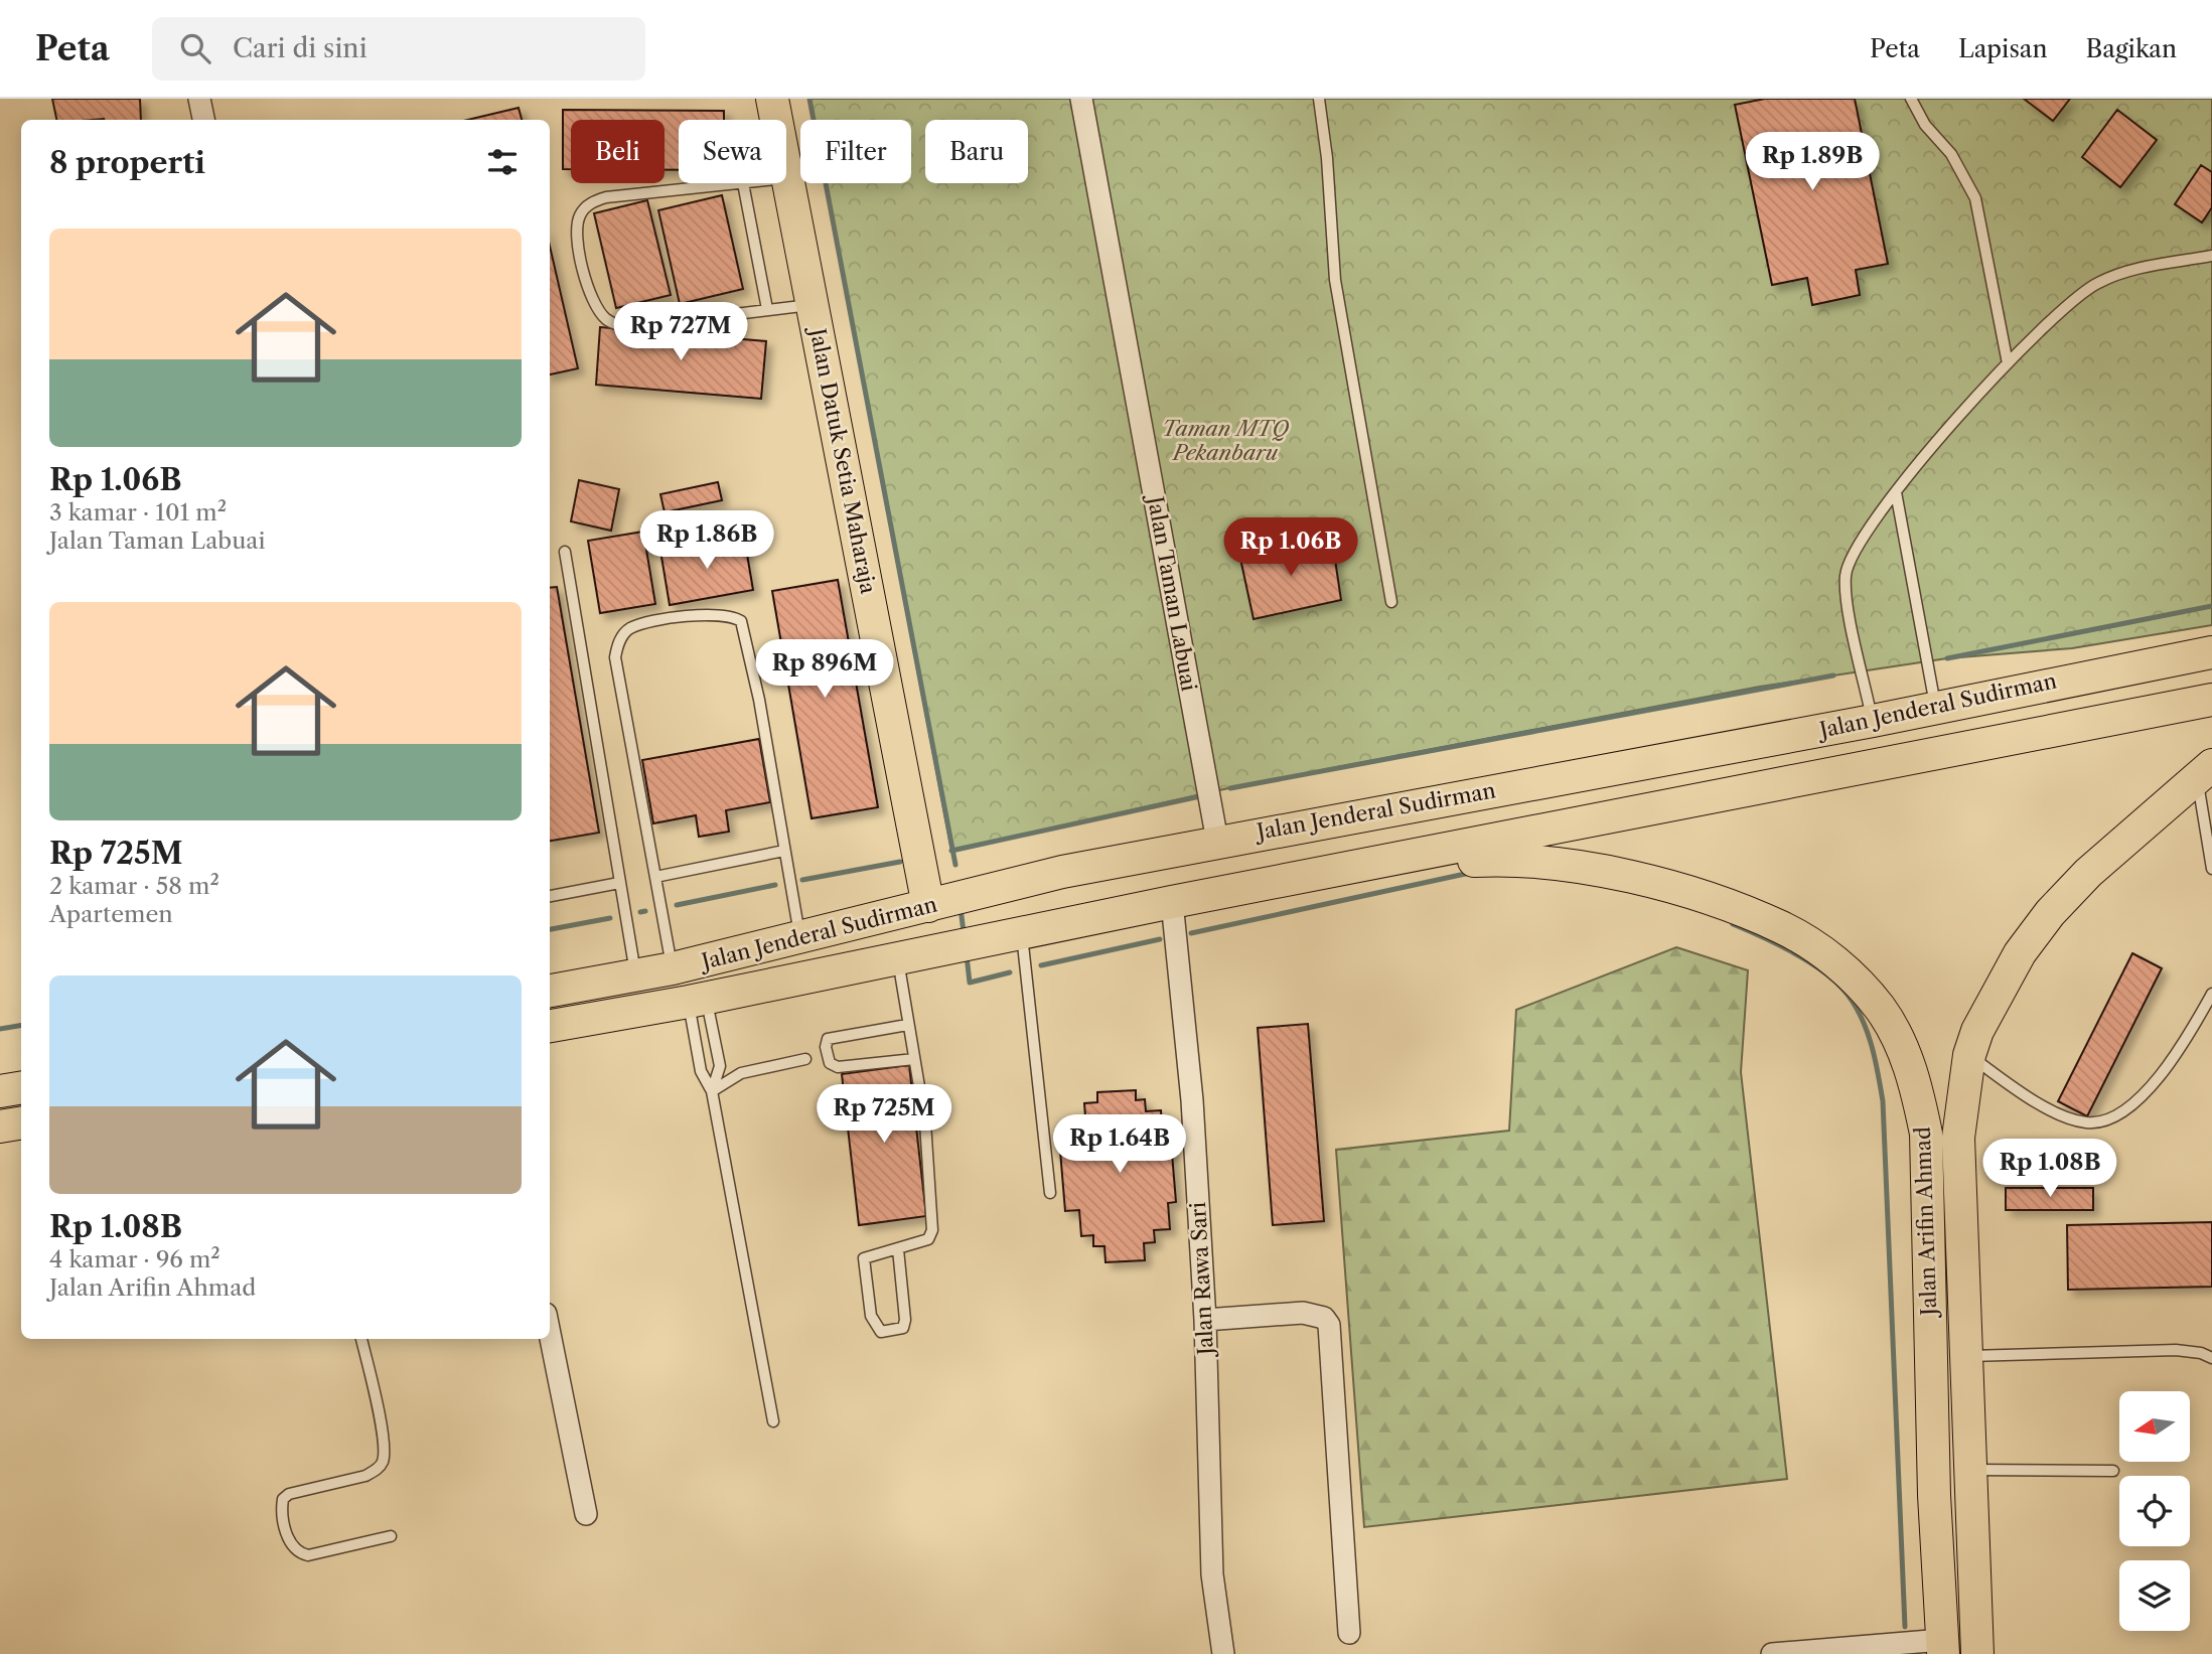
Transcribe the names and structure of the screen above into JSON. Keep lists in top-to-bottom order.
{
  "streets": {
    "main road": ["Jalan Datuk Setia Maharaja", "Jalan Jenderal Sudirman", "Jalan Arifin Ahmad"],
    "street": ["Jalan Taman Labuai", "Jalan Rawa Sari"]
  },
  "crossings": [
    ["Jalan Datuk Setia Maharaja", "Jalan Jenderal Sudirman"],
    ["Jalan Taman Labuai", "Jalan Jenderal Sudirman"],
    ["Jalan Jenderal Sudirman", "Jalan Arifin Ahmad"],
    ["Jalan Jenderal Sudirman", "Jalan Rawa Sari"]
  ],
  "parks": ["Taman MTQ Pekanbaru"],
  "north": "left",
  "page": {
    "header": "Peta",
    "search": "Cari di sini",
    "nav": ["Peta", "Lapisan", "Bagikan"],
    "chip": [
      "Beli",
      "Sewa",
      "Filter",
      "Baru"
    ],
    "heading": "8 properti",
    "price": [
      "Rp 1.89B",
      "Rp 727M",
      "Rp 1.86B",
      "Rp 1.06B",
      "Rp 896M",
      "Rp 725M",
      "Rp 1.64B",
      "Rp 1.08B"
    ],
    "list": [
      {
        "name": "Rp 1.06B",
        "note": "3 kamar · 101 m² · Jalan Taman Labuai"
      },
      {
        "name": "Rp 725M",
        "note": "2 kamar · 58 m² · Apartemen"
      },
      {
        "name": "Rp 1.08B",
        "note": "4 kamar · 96 m² · Jalan Arifin Ahmad"
      }
    ]
  }
}
